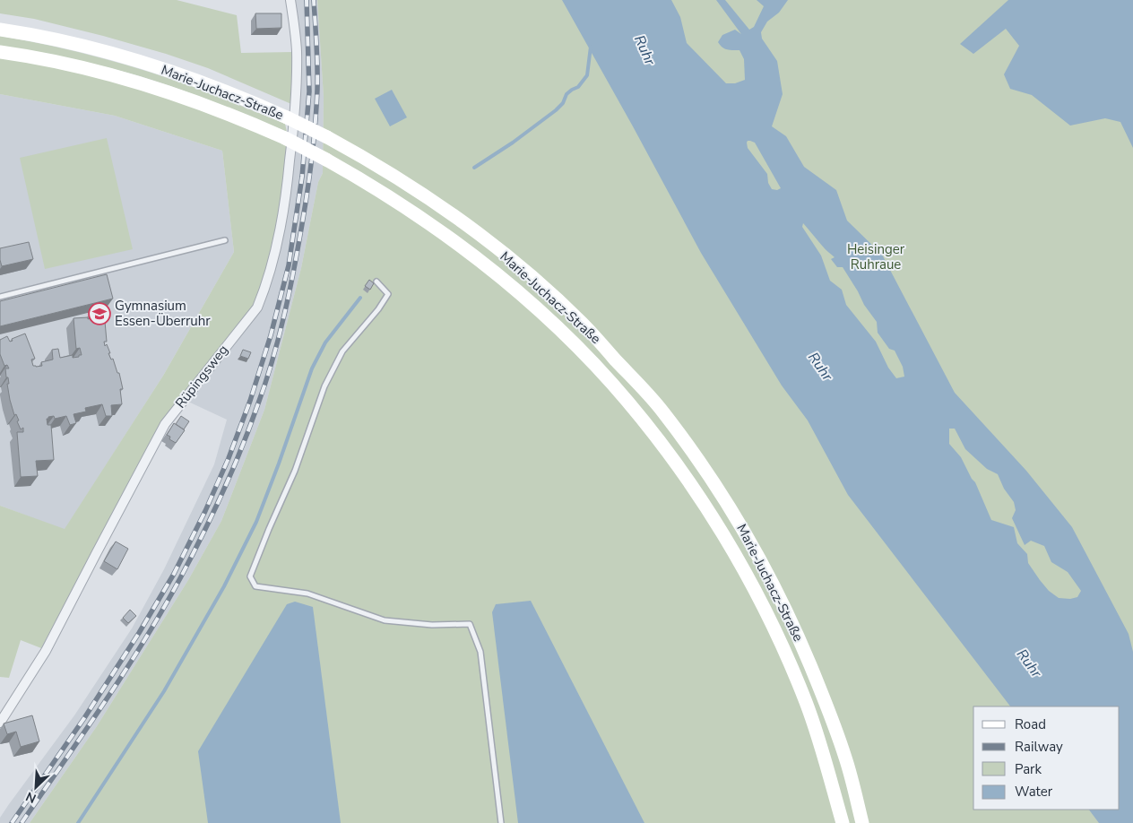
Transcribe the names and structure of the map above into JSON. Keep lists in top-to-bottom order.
{
  "streets": {
    "main road": ["Marie-Juchacz-Straße"],
    "street": ["Rüpingsweg"]
  },
  "water": ["Ruhr"],
  "parks": ["Heisinger Ruhraue"],
  "places": {
    "school or university": ["Gymnasium Essen-Überruhr"]
  },
  "legend": [
    "Road",
    "Railway",
    "Park",
    "Water"
  ],
  "north": "bottom left"
}
